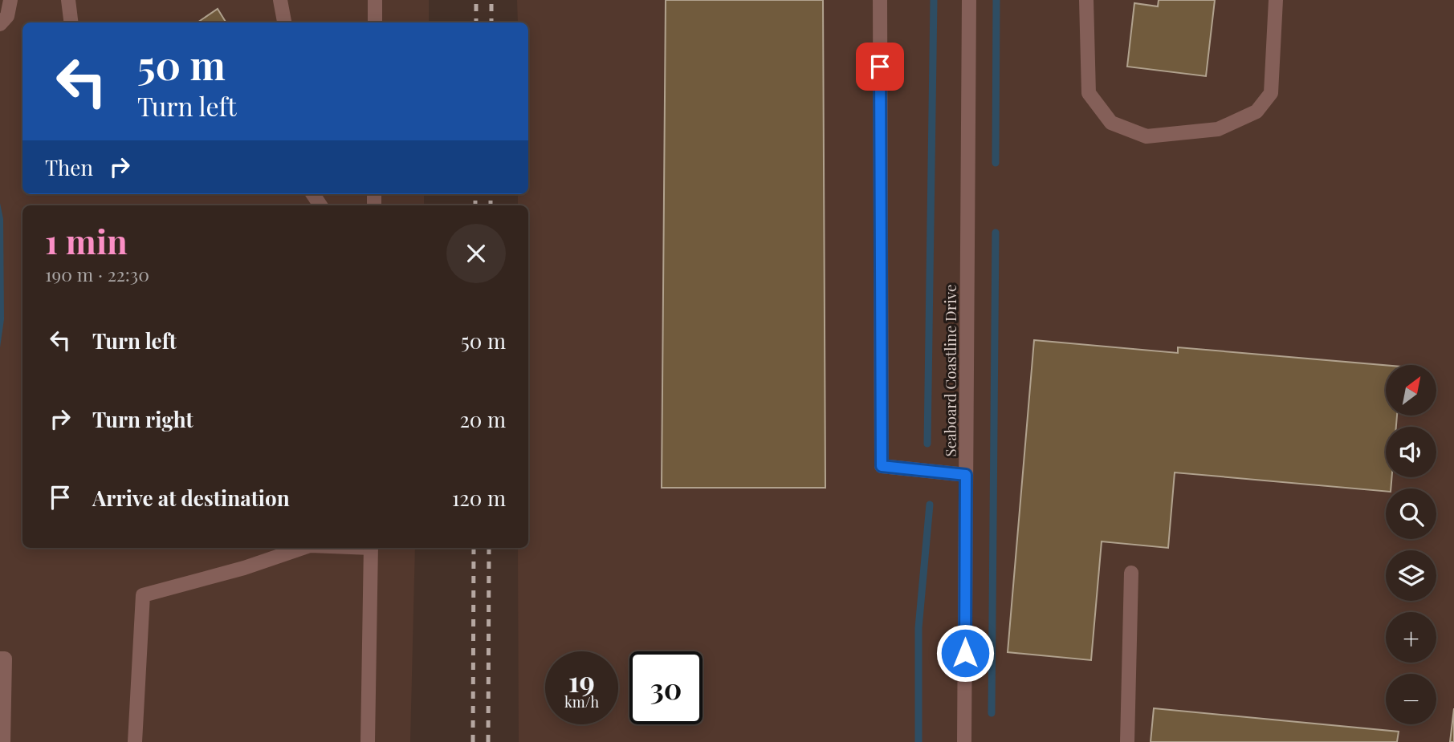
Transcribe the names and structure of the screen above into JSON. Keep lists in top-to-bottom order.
{
  "streets": {
    "street": ["Seaboard Coastline Drive"]
  },
  "north": "top right",
  "page": {
    "turn": ["50 m", "Turn left"],
    "then": "Then",
    "heading": ["1 min", "190 m · 22:30"],
    "list": [
      {
        "name": "Turn left",
        "value": "50 m"
      },
      {
        "name": "Turn right",
        "value": "20 m"
      },
      {
        "name": "Arrive at destination",
        "value": "120 m"
      }
    ],
    "map_buttons": ["+", "−"],
    "speed": "19 km/h",
    "limit": "30"
  }
}
